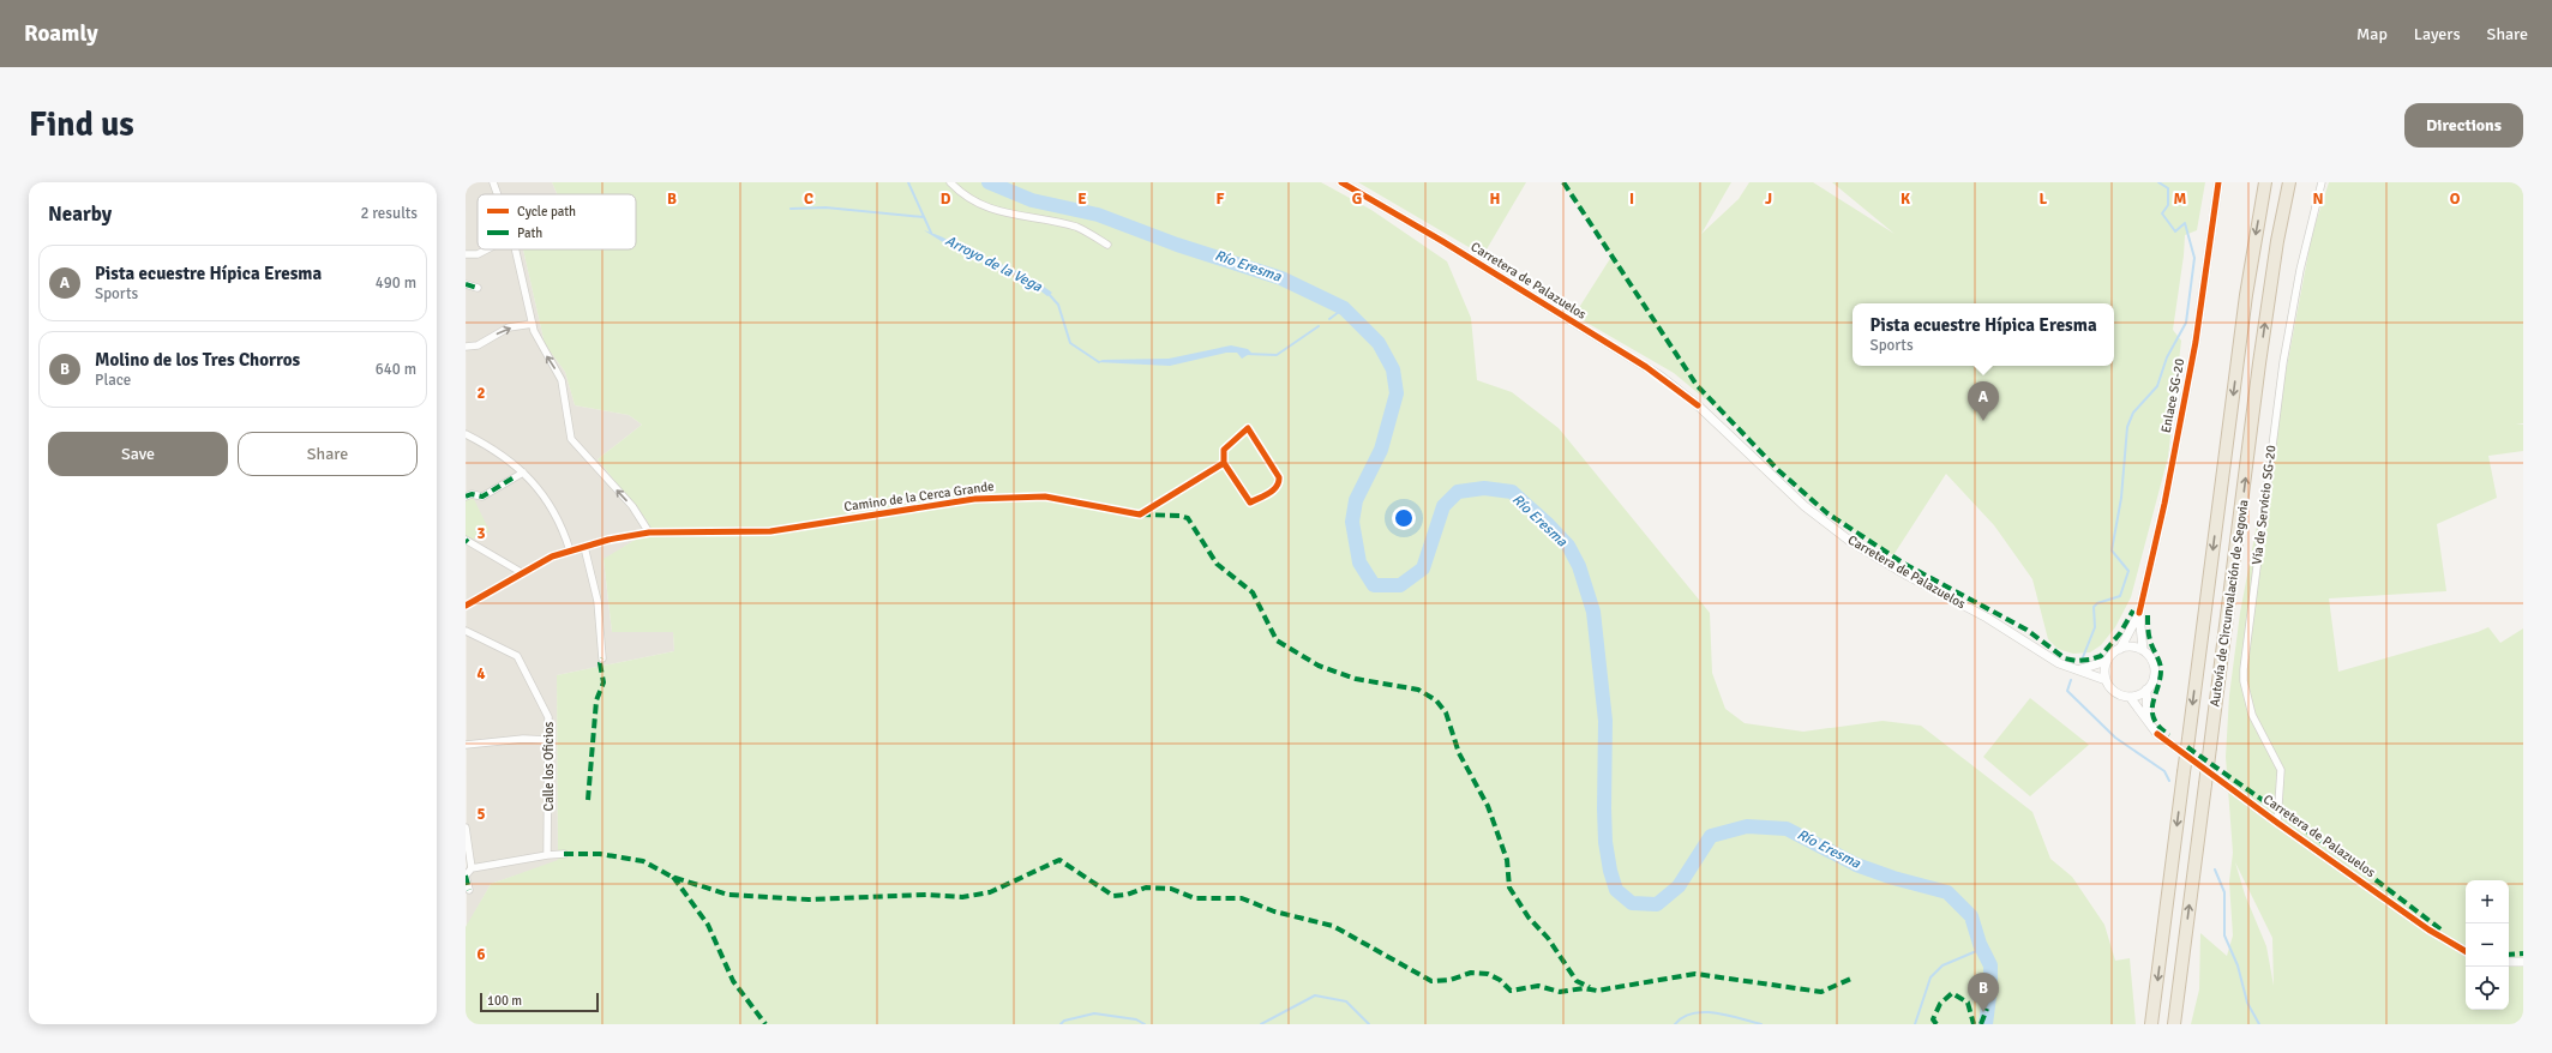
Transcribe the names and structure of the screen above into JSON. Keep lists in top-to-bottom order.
{
  "streets": {
    "highway": ["Autovía de Circunvalación de Segovia"],
    "street": [
      "Carretera de Palazuelos",
      "Enlace SG-20",
      "Camino de la Cerca Grande",
      "Vía de Servicio SG-20",
      "Calle los Oficios"
    ]
  },
  "crossings": [
    ["Carretera de Palazuelos", "Enlace SG-20"],
    ["Carretera de Palazuelos", "Vía de Servicio SG-20"]
  ],
  "water": ["Arroyo de la Vega", "Río Eresma"],
  "legend": ["Cycle path", "Path"],
  "scale_bar": "100 m",
  "page": {
    "header": "Roamly",
    "nav": ["Map", "Layers", "Share"],
    "buttons": [
      "Directions",
      ["Save", "Share"]
    ],
    "title": "Find us",
    "heading": ["Nearby", "2 results"],
    "list": [
      {
        "mark": "A",
        "name": "Pista ecuestre Hípica Eresma",
        "note": "Sports",
        "value": "490 m"
      },
      {
        "mark": "B",
        "name": "Molino de los Tres Chorros",
        "note": "Place",
        "value": "640 m"
      }
    ],
    "popup": ["Pista ecuestre Hípica Eresma", "Sports"],
    "pins": ["A", "B"],
    "map_buttons": ["+", "−"],
    "scale": "100 m"
  },
  "grid": {
    "columns": [
      "B",
      "C",
      "D",
      "E",
      "F",
      "G",
      "H",
      "I",
      "J",
      "K",
      "L",
      "M",
      "N",
      "O"
    ],
    "rows": [
      "2",
      "3",
      "4",
      "5",
      "6"
    ]
  }
}
